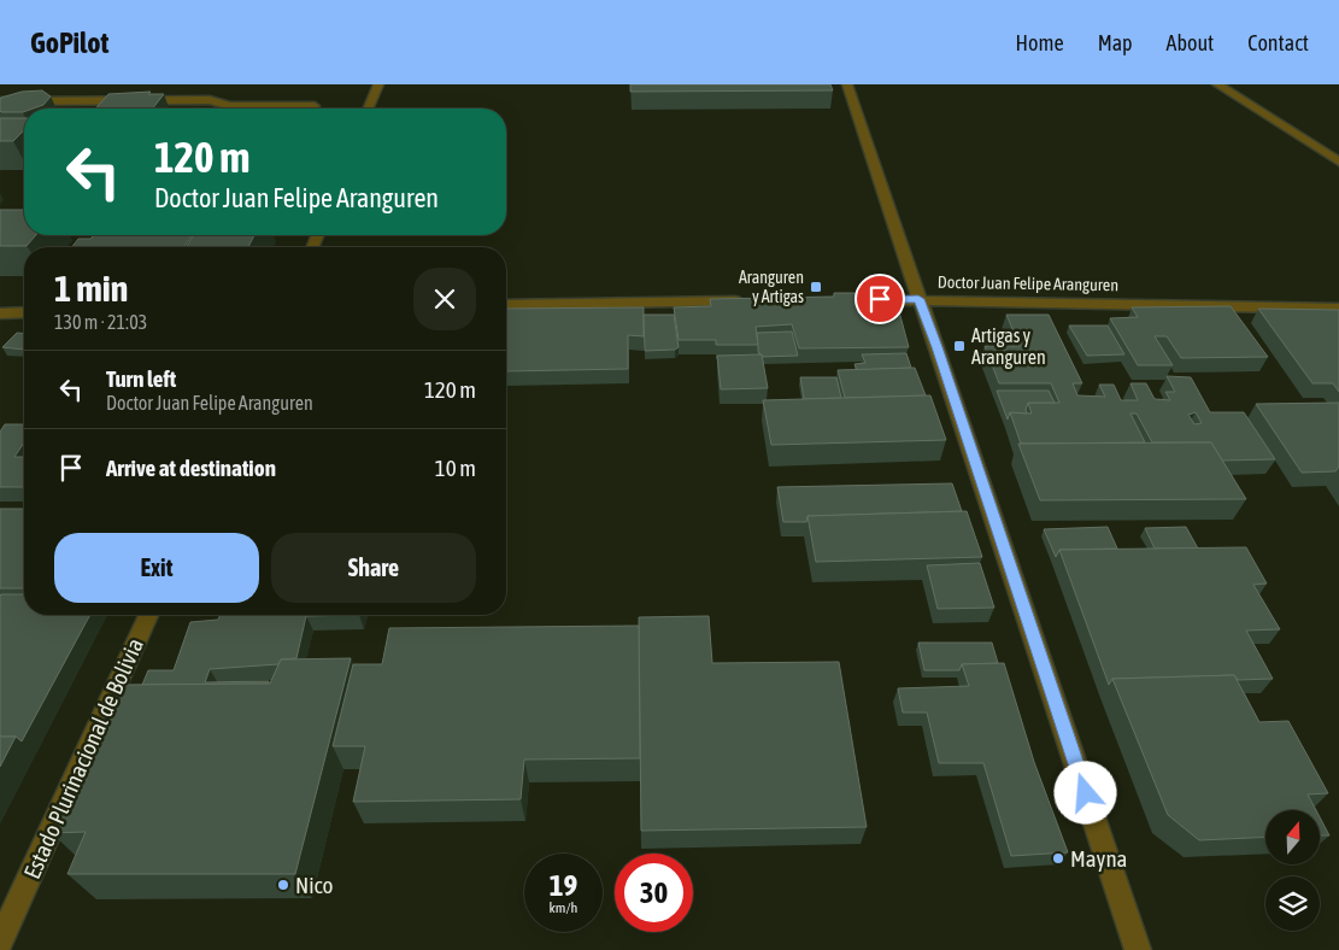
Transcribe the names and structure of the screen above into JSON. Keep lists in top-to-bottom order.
{
  "streets": {
    "street": ["Doctor Juan Felipe Aranguren", "Estado Plurinacional de Bolivia"]
  },
  "places": {
    "transit": ["Aranguren y Artigas", "Artigas y Aranguren"],
    "other": ["Mayna", "Nico"]
  },
  "north": "top",
  "page": {
    "header": "GoPilot",
    "nav": [
      "Home",
      "Map",
      "About",
      "Contact"
    ],
    "turn": ["120 m", "Doctor Juan Felipe Aranguren"],
    "heading": ["1 min", "130 m · 21:03"],
    "list": [
      {
        "name": "Turn left",
        "note": "Doctor Juan Felipe Aranguren",
        "value": "120 m"
      },
      {
        "name": "Arrive at destination",
        "value": "10 m"
      }
    ],
    "buttons": ["Exit", "Share"],
    "speed": "19 km/h",
    "limit": "30"
  }
}
